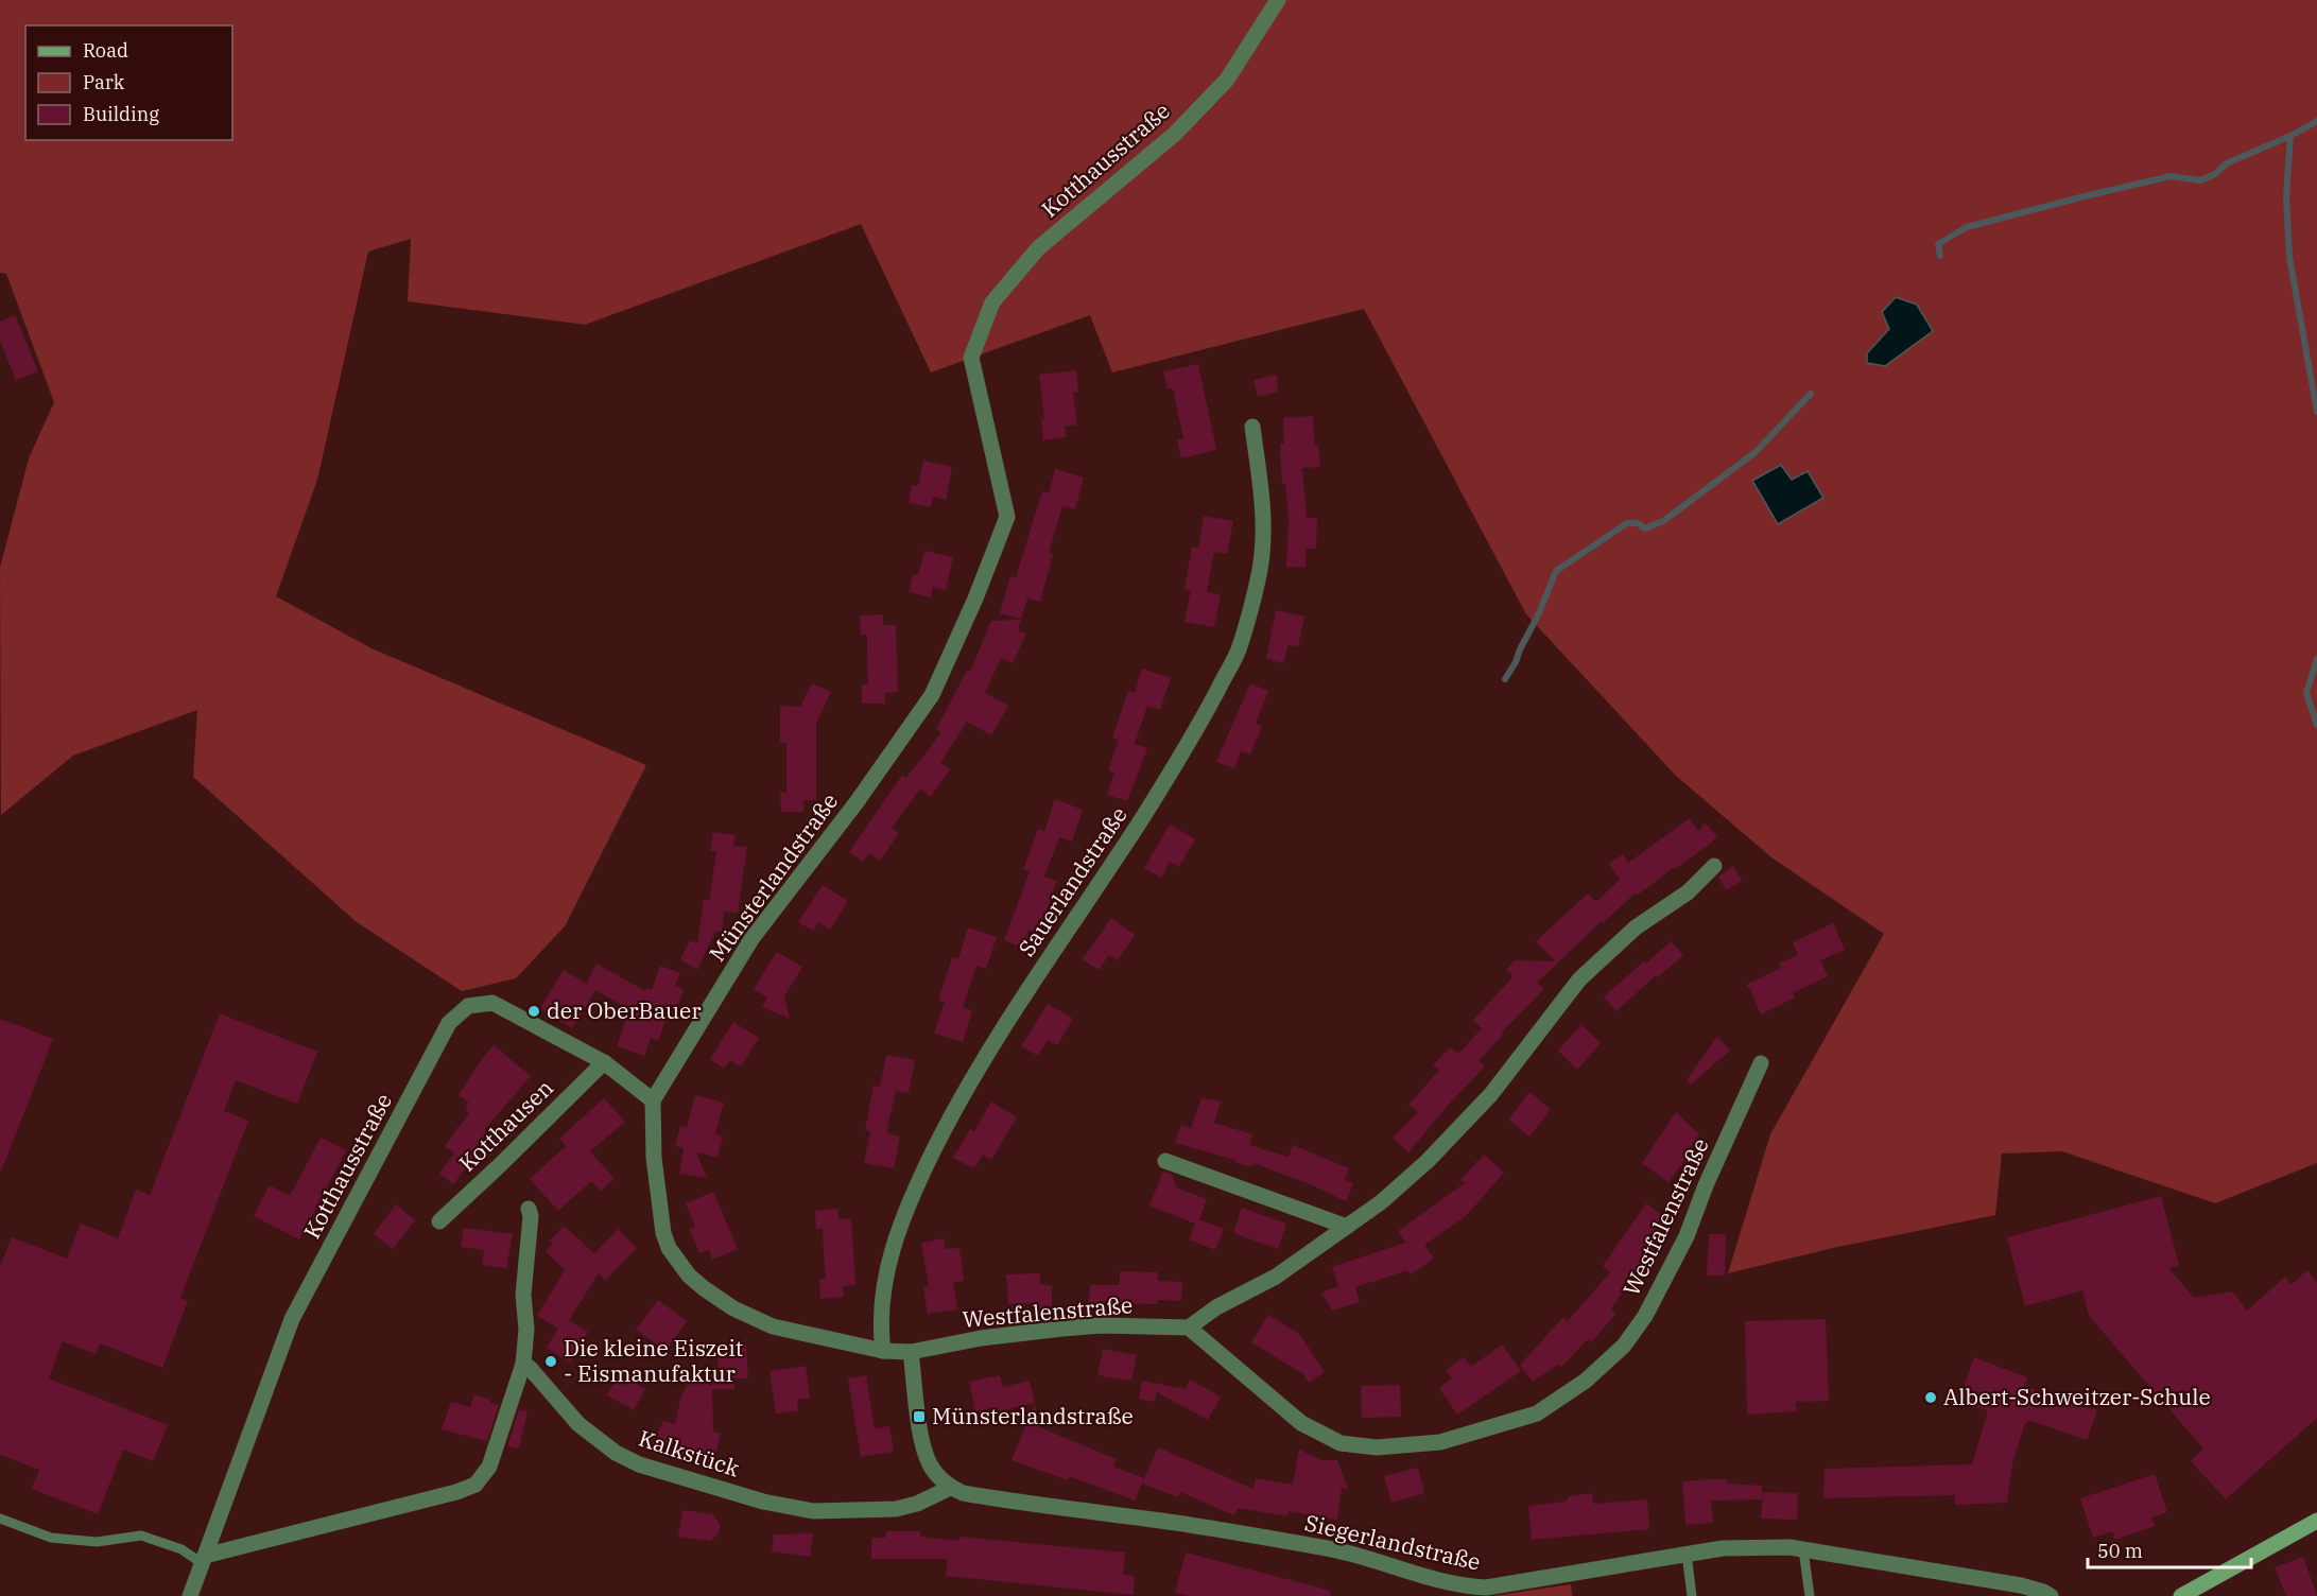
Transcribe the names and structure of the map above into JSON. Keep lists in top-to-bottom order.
{
  "streets": {
    "street": [
      "Kotthausstraße",
      "Münsterlandstraße",
      "Sauerlandstraße",
      "Kotthausen",
      "Westfalenstraße",
      "Kalkstück",
      "Siegerlandstraße"
    ]
  },
  "crossings": [
    ["Kotthausstraße", "Münsterlandstraße"],
    ["Kotthausstraße", "Kotthausen"],
    ["Kalkstück", "Siegerlandstraße"]
  ],
  "places": {
    "other": ["der OberBauer", "Die kleine Eiszeit - Eismanufaktur", "Albert-Schweitzer-Schule"],
    "transit": ["Münsterlandstraße"]
  },
  "legend": ["Road", "Park", "Building"],
  "scale_bar": "50 m"
}
